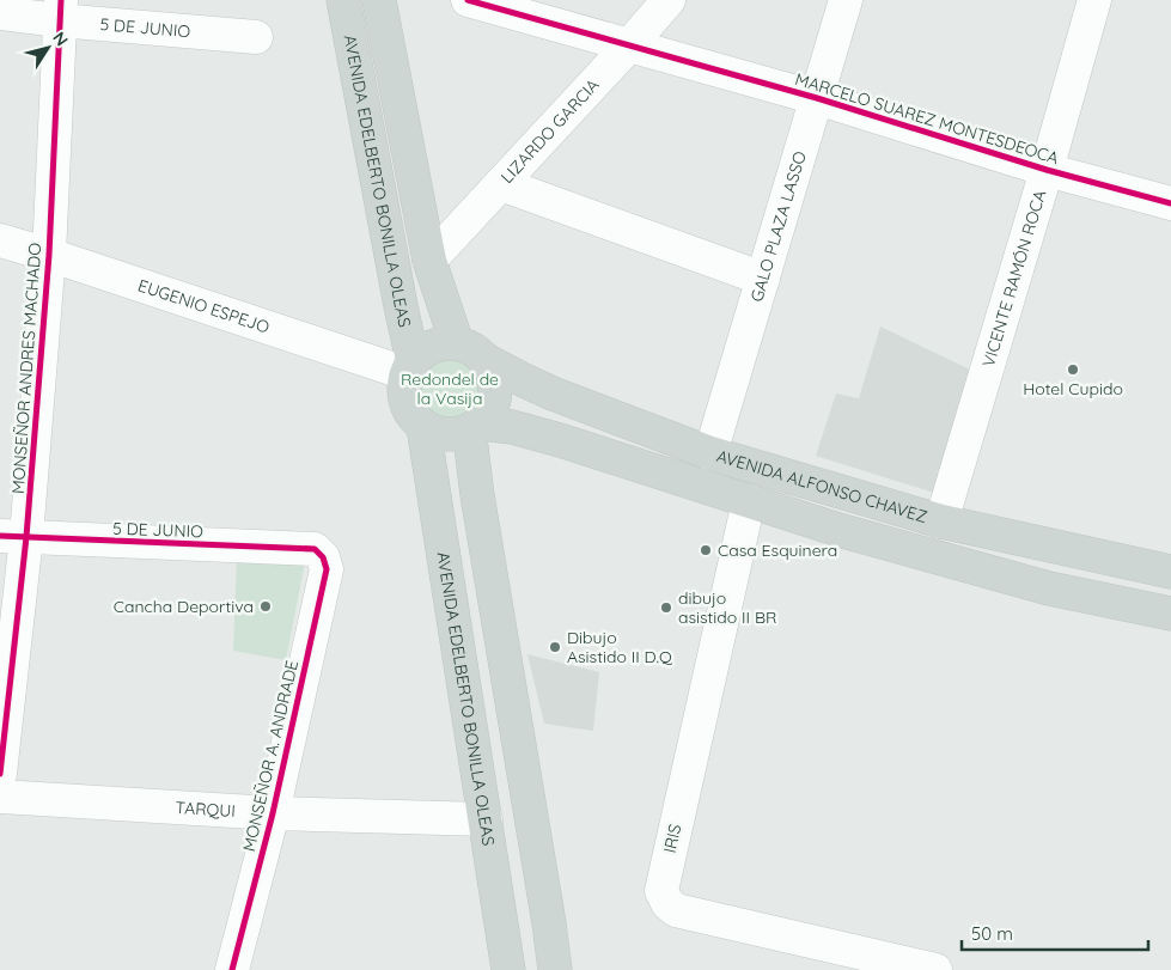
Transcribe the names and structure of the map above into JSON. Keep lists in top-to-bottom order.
{
  "streets": {
    "main road": ["AVENIDA EDELBERTO BONILLA OLEAS", "AVENIDA ALFONSO CHAVEZ"],
    "street": [
      "5 DE JUNIO",
      "MARCELO SUAREZ MONTESDEOCA",
      "LIZARDO GARCIA",
      "GALO PLAZA LASSO",
      "VICENTE RAMÓN ROCA",
      "EUGENIO ESPEJO",
      "MONSEÑOR ANDRES MACHADO",
      "MONSEÑOR A. ANDRADE",
      "TARQUI",
      "IRIS"
    ]
  },
  "crossings": [
    ["5 DE JUNIO", "MONSEÑOR ANDRES MACHADO"],
    ["5 DE JUNIO", "MONSEÑOR A. ANDRADE"],
    ["MARCELO SUAREZ MONTESDEOCA", "LIZARDO GARCIA"],
    ["MARCELO SUAREZ MONTESDEOCA", "GALO PLAZA LASSO"],
    ["MARCELO SUAREZ MONTESDEOCA", "VICENTE RAMÓN ROCA"],
    ["AVENIDA EDELBERTO BONILLA OLEAS", "EUGENIO ESPEJO"],
    ["AVENIDA EDELBERTO BONILLA OLEAS", "AVENIDA ALFONSO CHAVEZ"],
    ["AVENIDA EDELBERTO BONILLA OLEAS", "TARQUI"],
    ["GALO PLAZA LASSO", "AVENIDA ALFONSO CHAVEZ"],
    ["VICENTE RAMÓN ROCA", "AVENIDA ALFONSO CHAVEZ"],
    ["EUGENIO ESPEJO", "MONSEÑOR ANDRES MACHADO"],
    ["EUGENIO ESPEJO", "AVENIDA ALFONSO CHAVEZ"],
    ["AVENIDA ALFONSO CHAVEZ", "IRIS"],
    ["MONSEÑOR A. ANDRADE", "TARQUI"]
  ],
  "parks": ["Redondel de la Vasija"],
  "places": [
    "Hotel Cupido",
    "Casa Esquinera",
    "Cancha Deportiva",
    "dibujo asistido II BR",
    "Dibujo Asistido II D.Q"
  ],
  "scale_bar": "50 m",
  "north": "top right"
}
